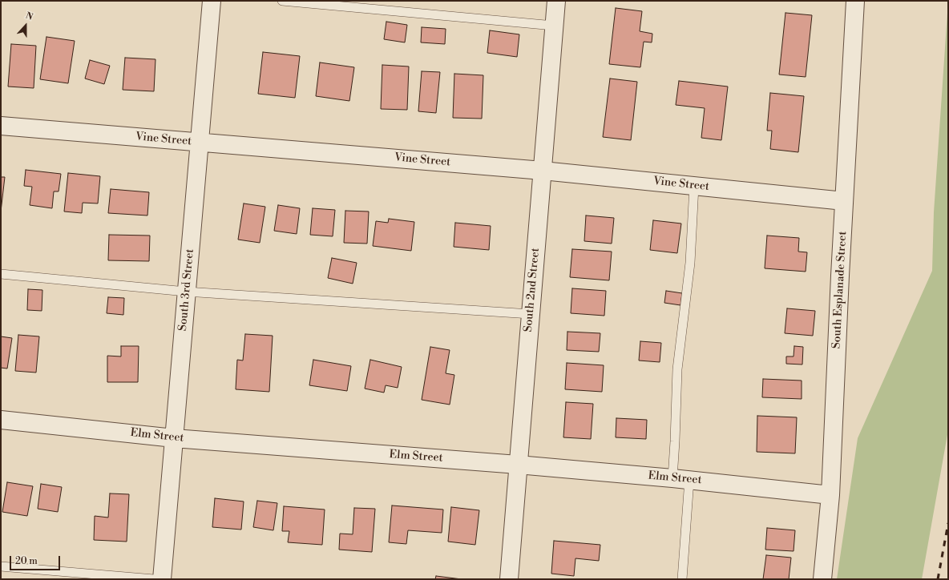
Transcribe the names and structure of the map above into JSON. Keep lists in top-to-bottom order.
{
  "streets": {
    "street": [
      "Vine Street",
      "South 3rd Street",
      "South 2nd Street",
      "South Esplanade Street",
      "Elm Street"
    ]
  },
  "crossings": [
    ["Vine Street", "South 3rd Street"],
    ["Vine Street", "South 2nd Street"],
    ["Vine Street", "South Esplanade Street"],
    ["South 3rd Street", "Elm Street"],
    ["South 2nd Street", "Elm Street"],
    ["South Esplanade Street", "Elm Street"]
  ],
  "scale_bar": "20 m",
  "north": "top"
}
